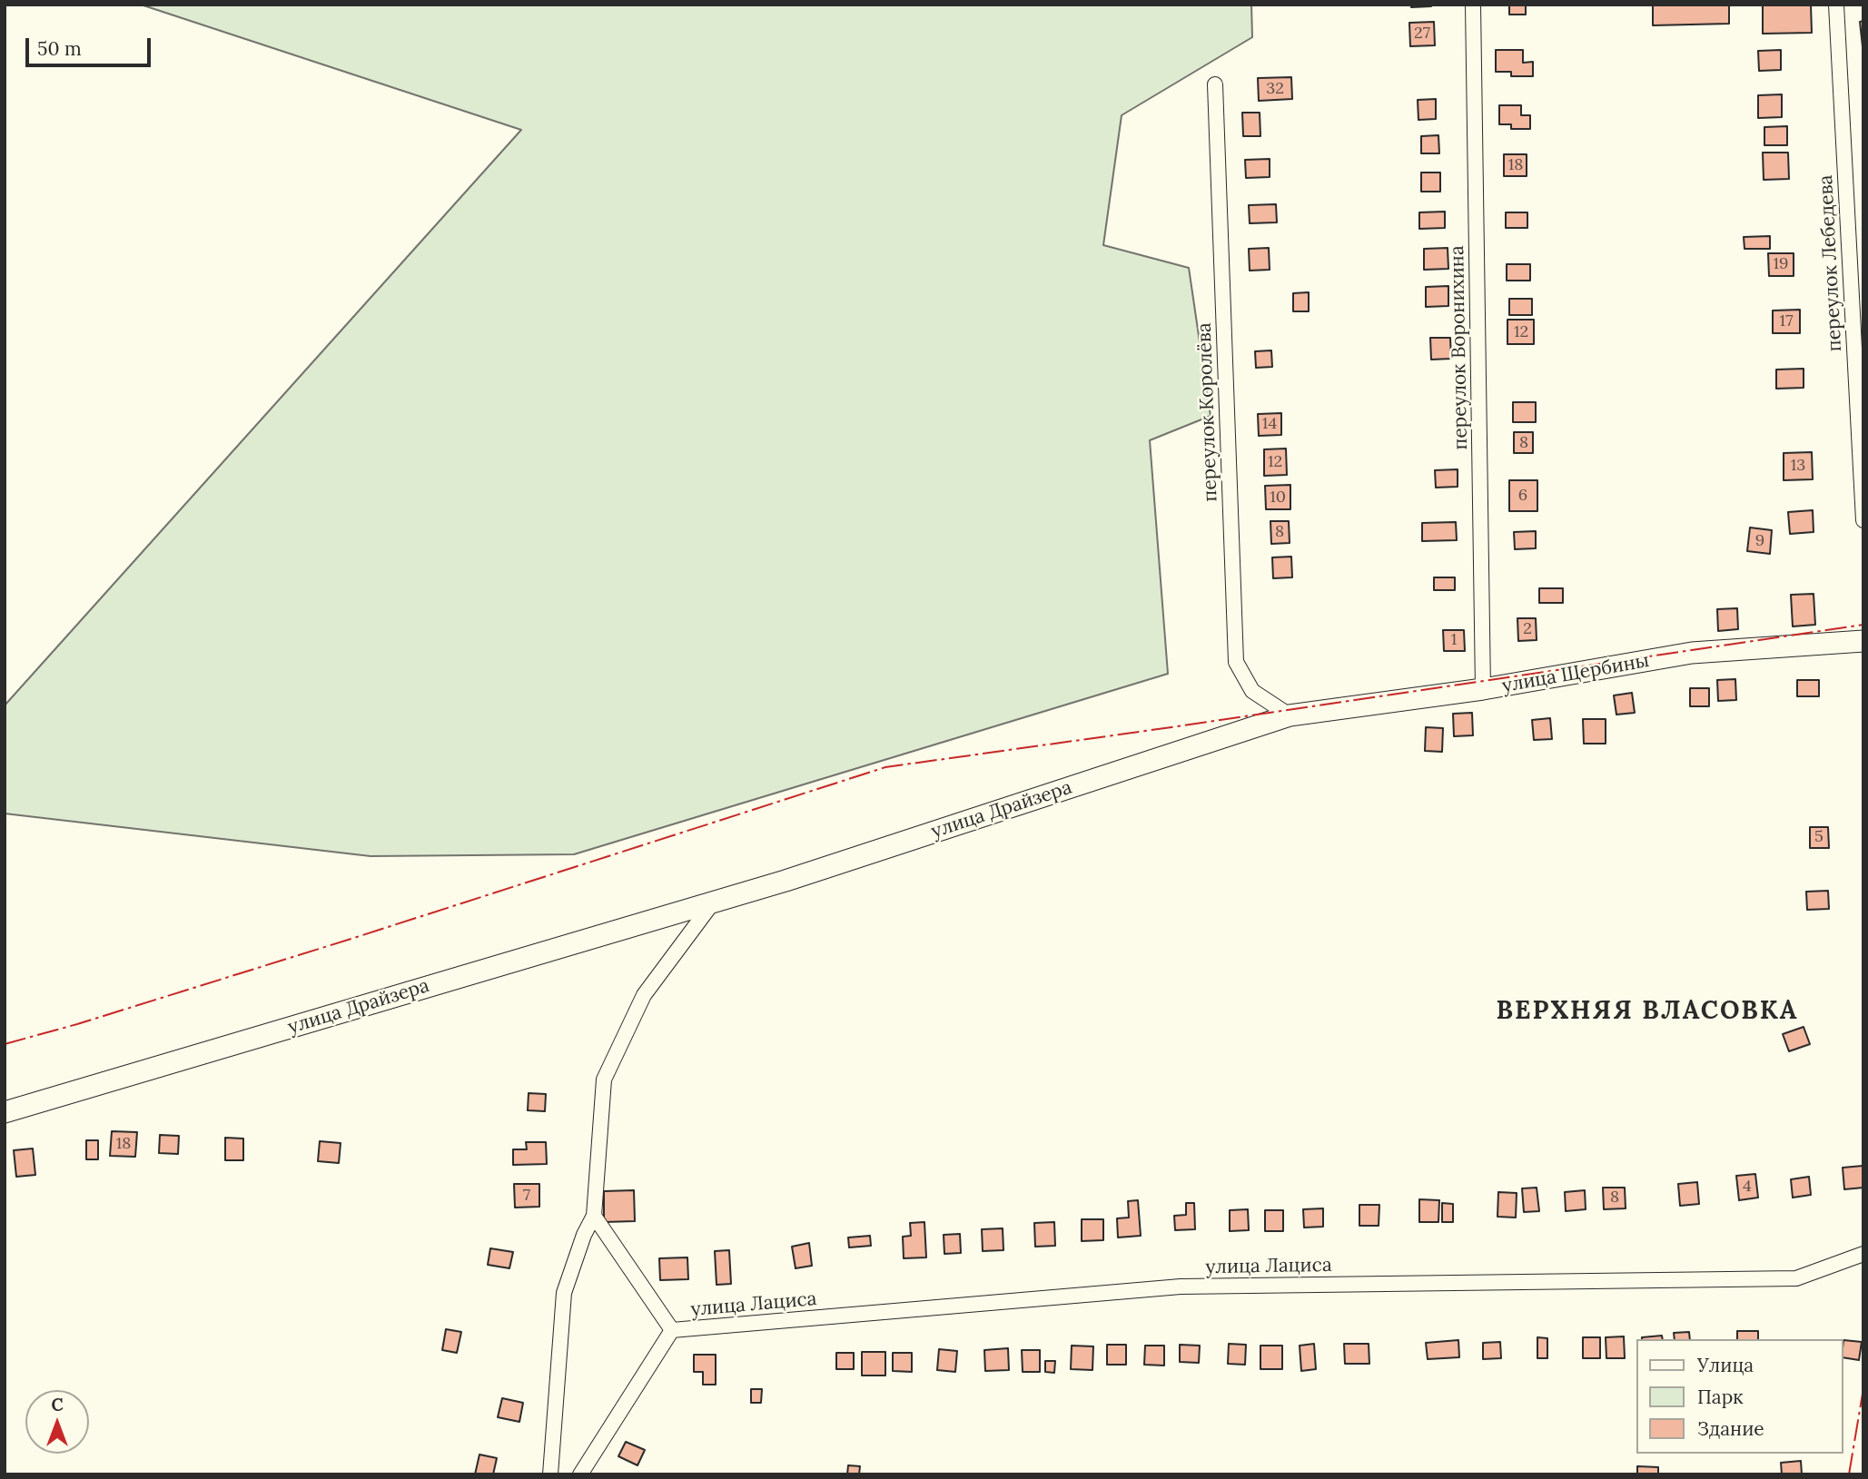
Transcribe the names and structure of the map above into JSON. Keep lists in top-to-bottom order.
{
  "streets": {
    "street": [
      "переулок Лебедева",
      "переулок Воронихина",
      "переулок Королёва",
      "улица Щербины",
      "улица Драйзера",
      "улица Лациса"
    ]
  },
  "crossings": [
    ["переулок Воронихина", "улица Щербины"],
    ["переулок Королёва", "улица Щербины"],
    ["переулок Королёва", "улица Драйзера"],
    ["улица Щербины", "улица Драйзера"]
  ],
  "districts": ["ВЕРХНЯЯ ВЛАСОВКА"],
  "house_numbers": [
    "27",
    "32",
    "18",
    "19",
    "17",
    "12",
    "14",
    "8",
    "12",
    "13",
    "6",
    "10",
    "8",
    "9",
    "2",
    "1",
    "5",
    "18",
    "4",
    "7",
    "8"
  ],
  "legend": ["Улица", "Парк", "Здание"],
  "scale_bar": "50 m",
  "north": "top"
}
